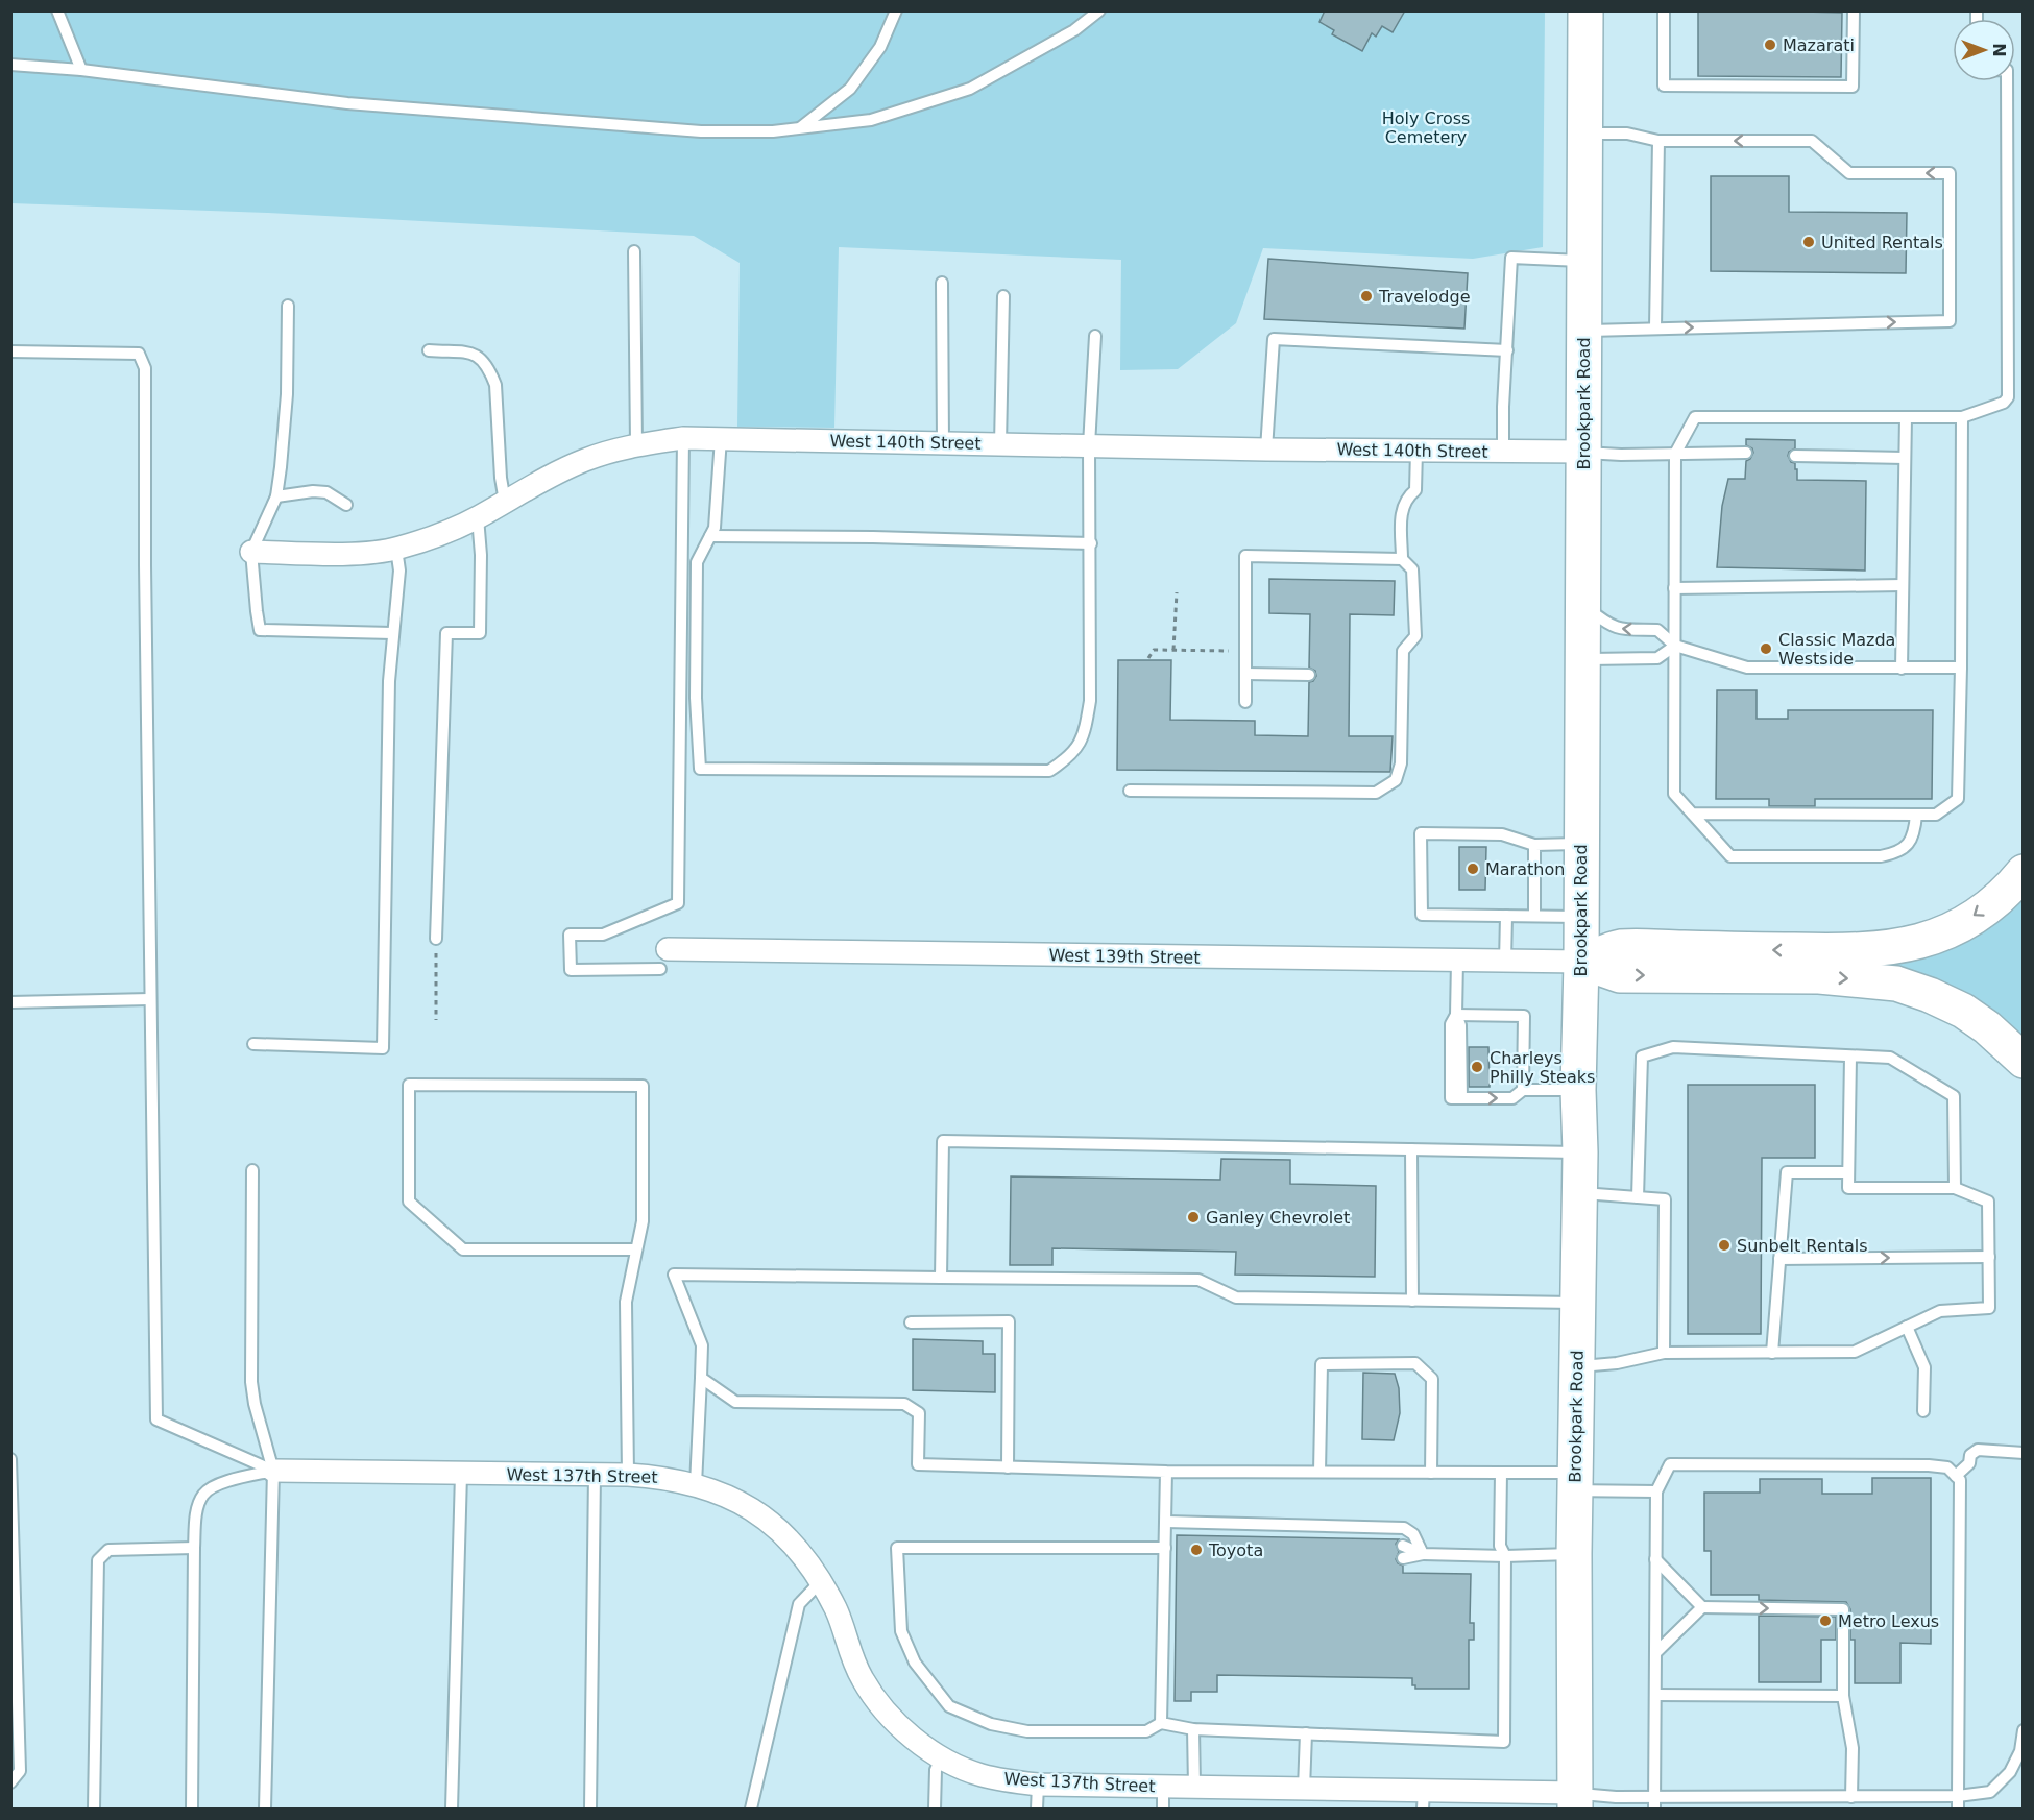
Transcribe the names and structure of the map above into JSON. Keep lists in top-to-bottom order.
{
  "streets": {
    "main road": ["Brookpark Road"],
    "street": ["West 140th Street", "West 139th Street", "West 137th Street"]
  },
  "crossings": [
    ["Brookpark Road", "West 140th Street"],
    ["Brookpark Road", "West 139th Street"],
    ["Brookpark Road", "West 137th Street"]
  ],
  "parks": ["Holy Cross Cemetery"],
  "places": [
    "Mazarati",
    "United Rentals",
    "Travelodge",
    "Classic Mazda Westside",
    "Marathon",
    "Charleys Philly Steaks",
    "Ganley Chevrolet",
    "Sunbelt Rentals",
    "Toyota",
    "Metro Lexus"
  ],
  "north": "right"
}
